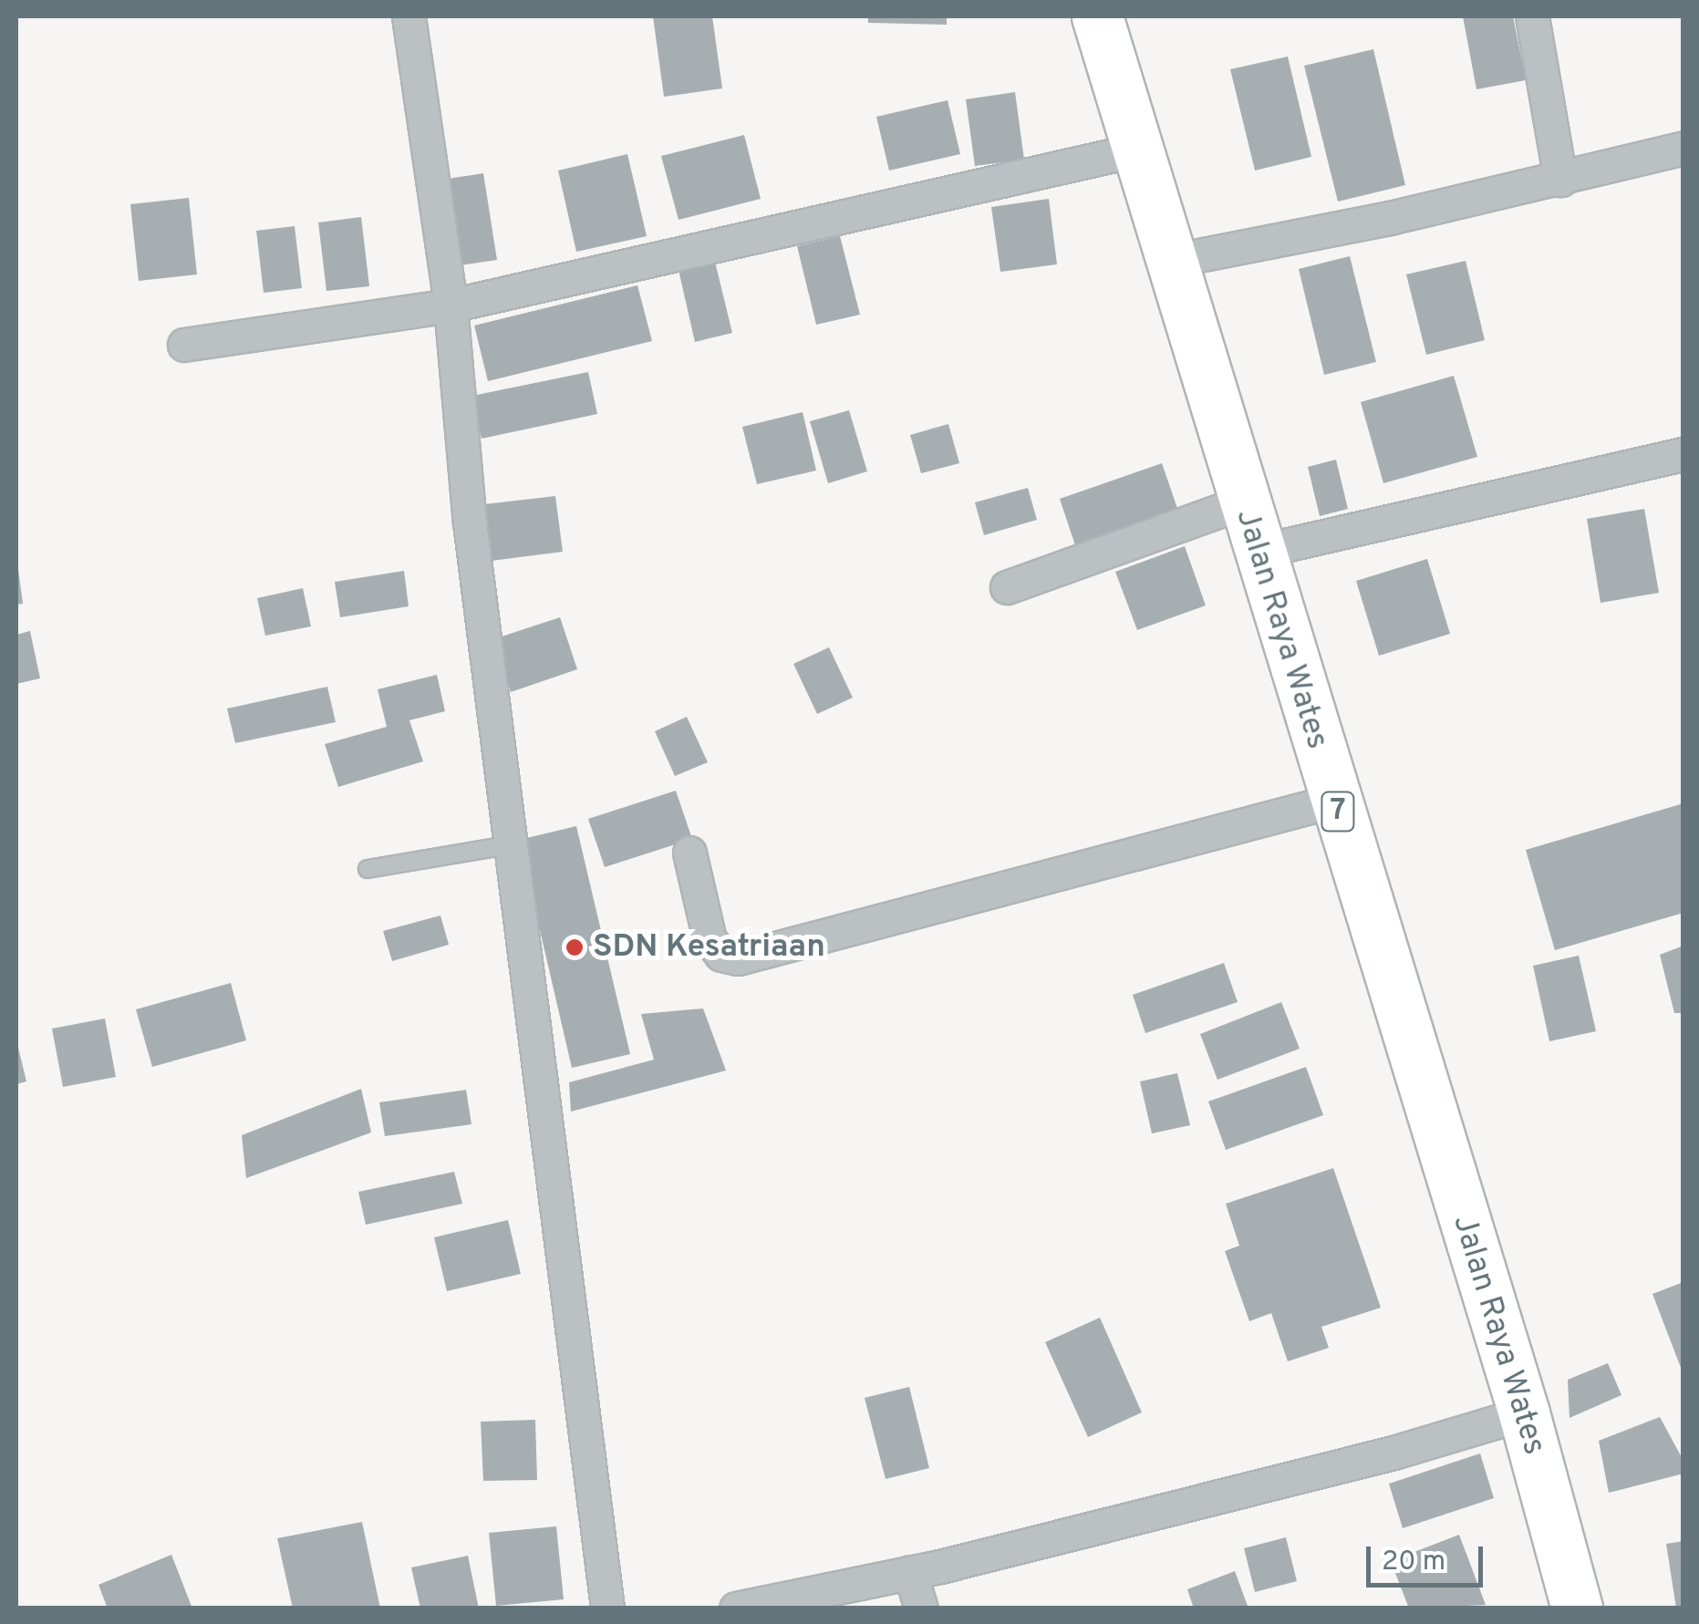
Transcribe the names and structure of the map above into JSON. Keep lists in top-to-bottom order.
{
  "streets": {
    "highway": ["Jalan Raya Wates", "7"]
  },
  "places": ["SDN Kesatriaan"],
  "scale_bar": "20 m"
}
